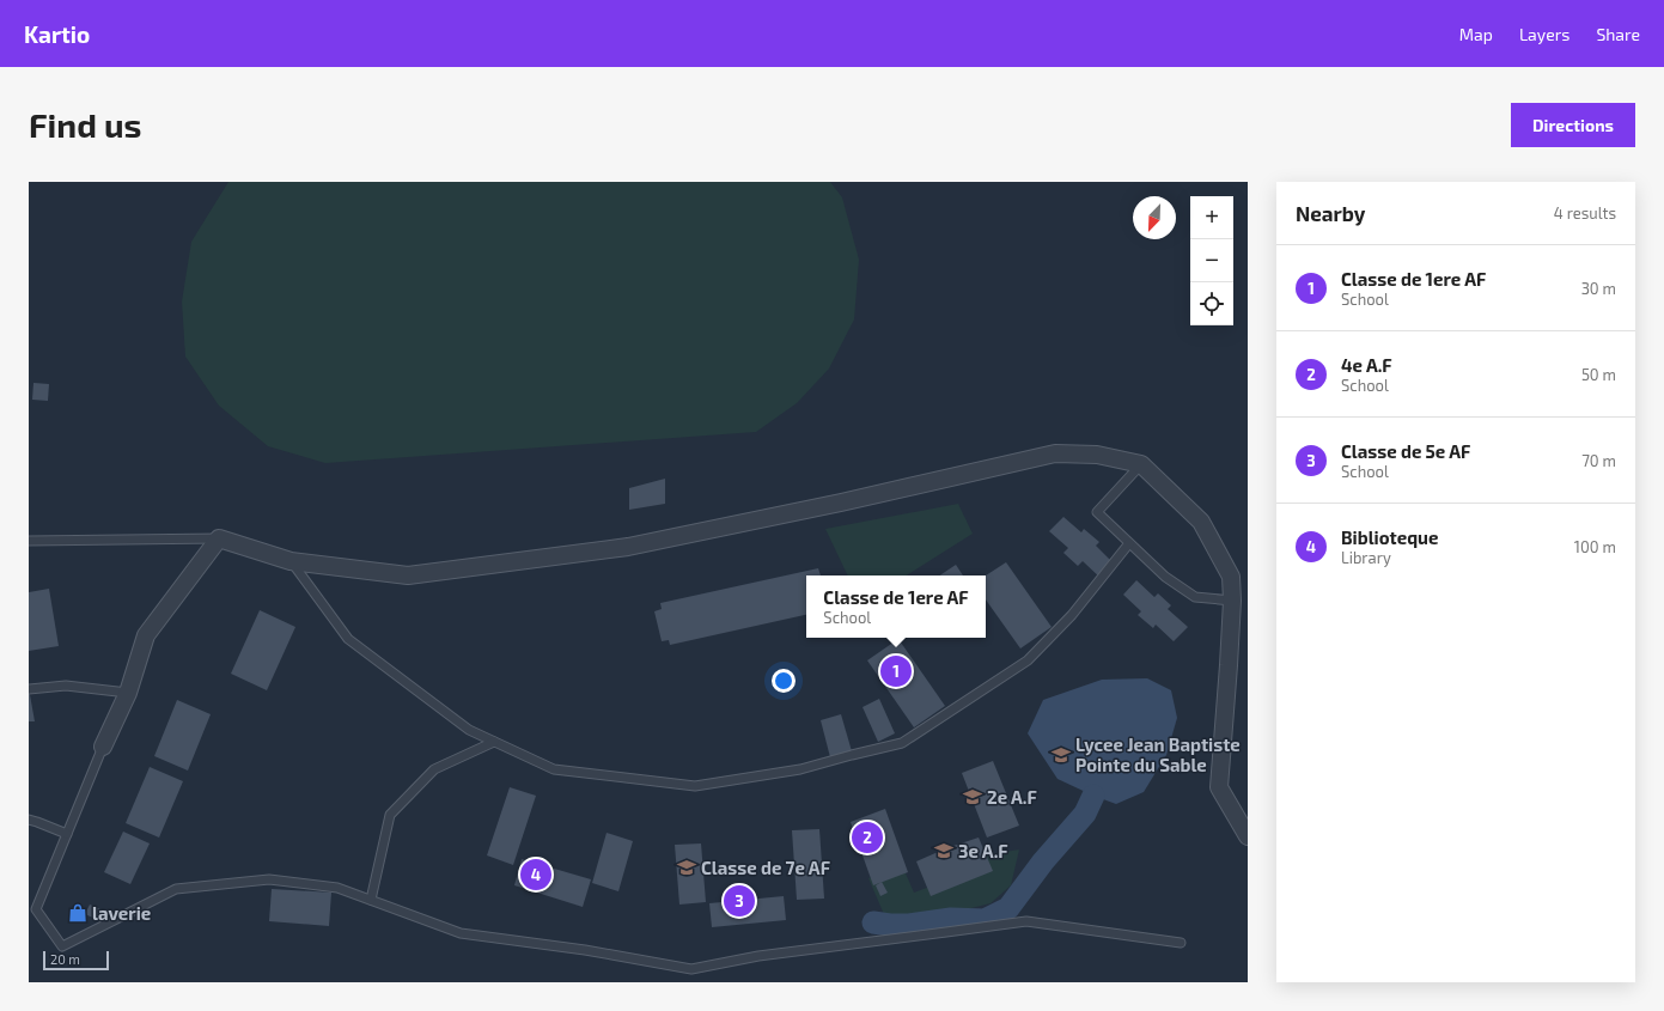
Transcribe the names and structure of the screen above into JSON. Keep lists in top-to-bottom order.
{
  "places": {
    "school or university": [
      "Lycee Jean Baptiste Pointe du Sable",
      "2e A.F",
      "3e A.F",
      "Classe de 7e AF"
    ],
    "shop": ["laverie"]
  },
  "scale_bar": "20 m",
  "north": "bottom left",
  "page": {
    "header": "Kartio",
    "nav": ["Map", "Layers", "Share"],
    "buttons": "Directions",
    "title": "Find us",
    "heading": ["Nearby", "4 results"],
    "map_buttons": ["+", "−"],
    "list": [
      {
        "mark": "1",
        "name": "Classe de 1ere AF",
        "note": "School",
        "value": "30 m"
      },
      {
        "mark": "2",
        "name": "4e A.F",
        "note": "School",
        "value": "50 m"
      },
      {
        "mark": "3",
        "name": "Classe de 5e AF",
        "note": "School",
        "value": "70 m"
      },
      {
        "mark": "4",
        "name": "Biblioteque",
        "note": "Library",
        "value": "100 m"
      }
    ],
    "popup": ["Classe de 1ere AF", "School"],
    "pins": [
      "1",
      "2",
      "4",
      "3"
    ],
    "scale": "20 m"
  }
}
